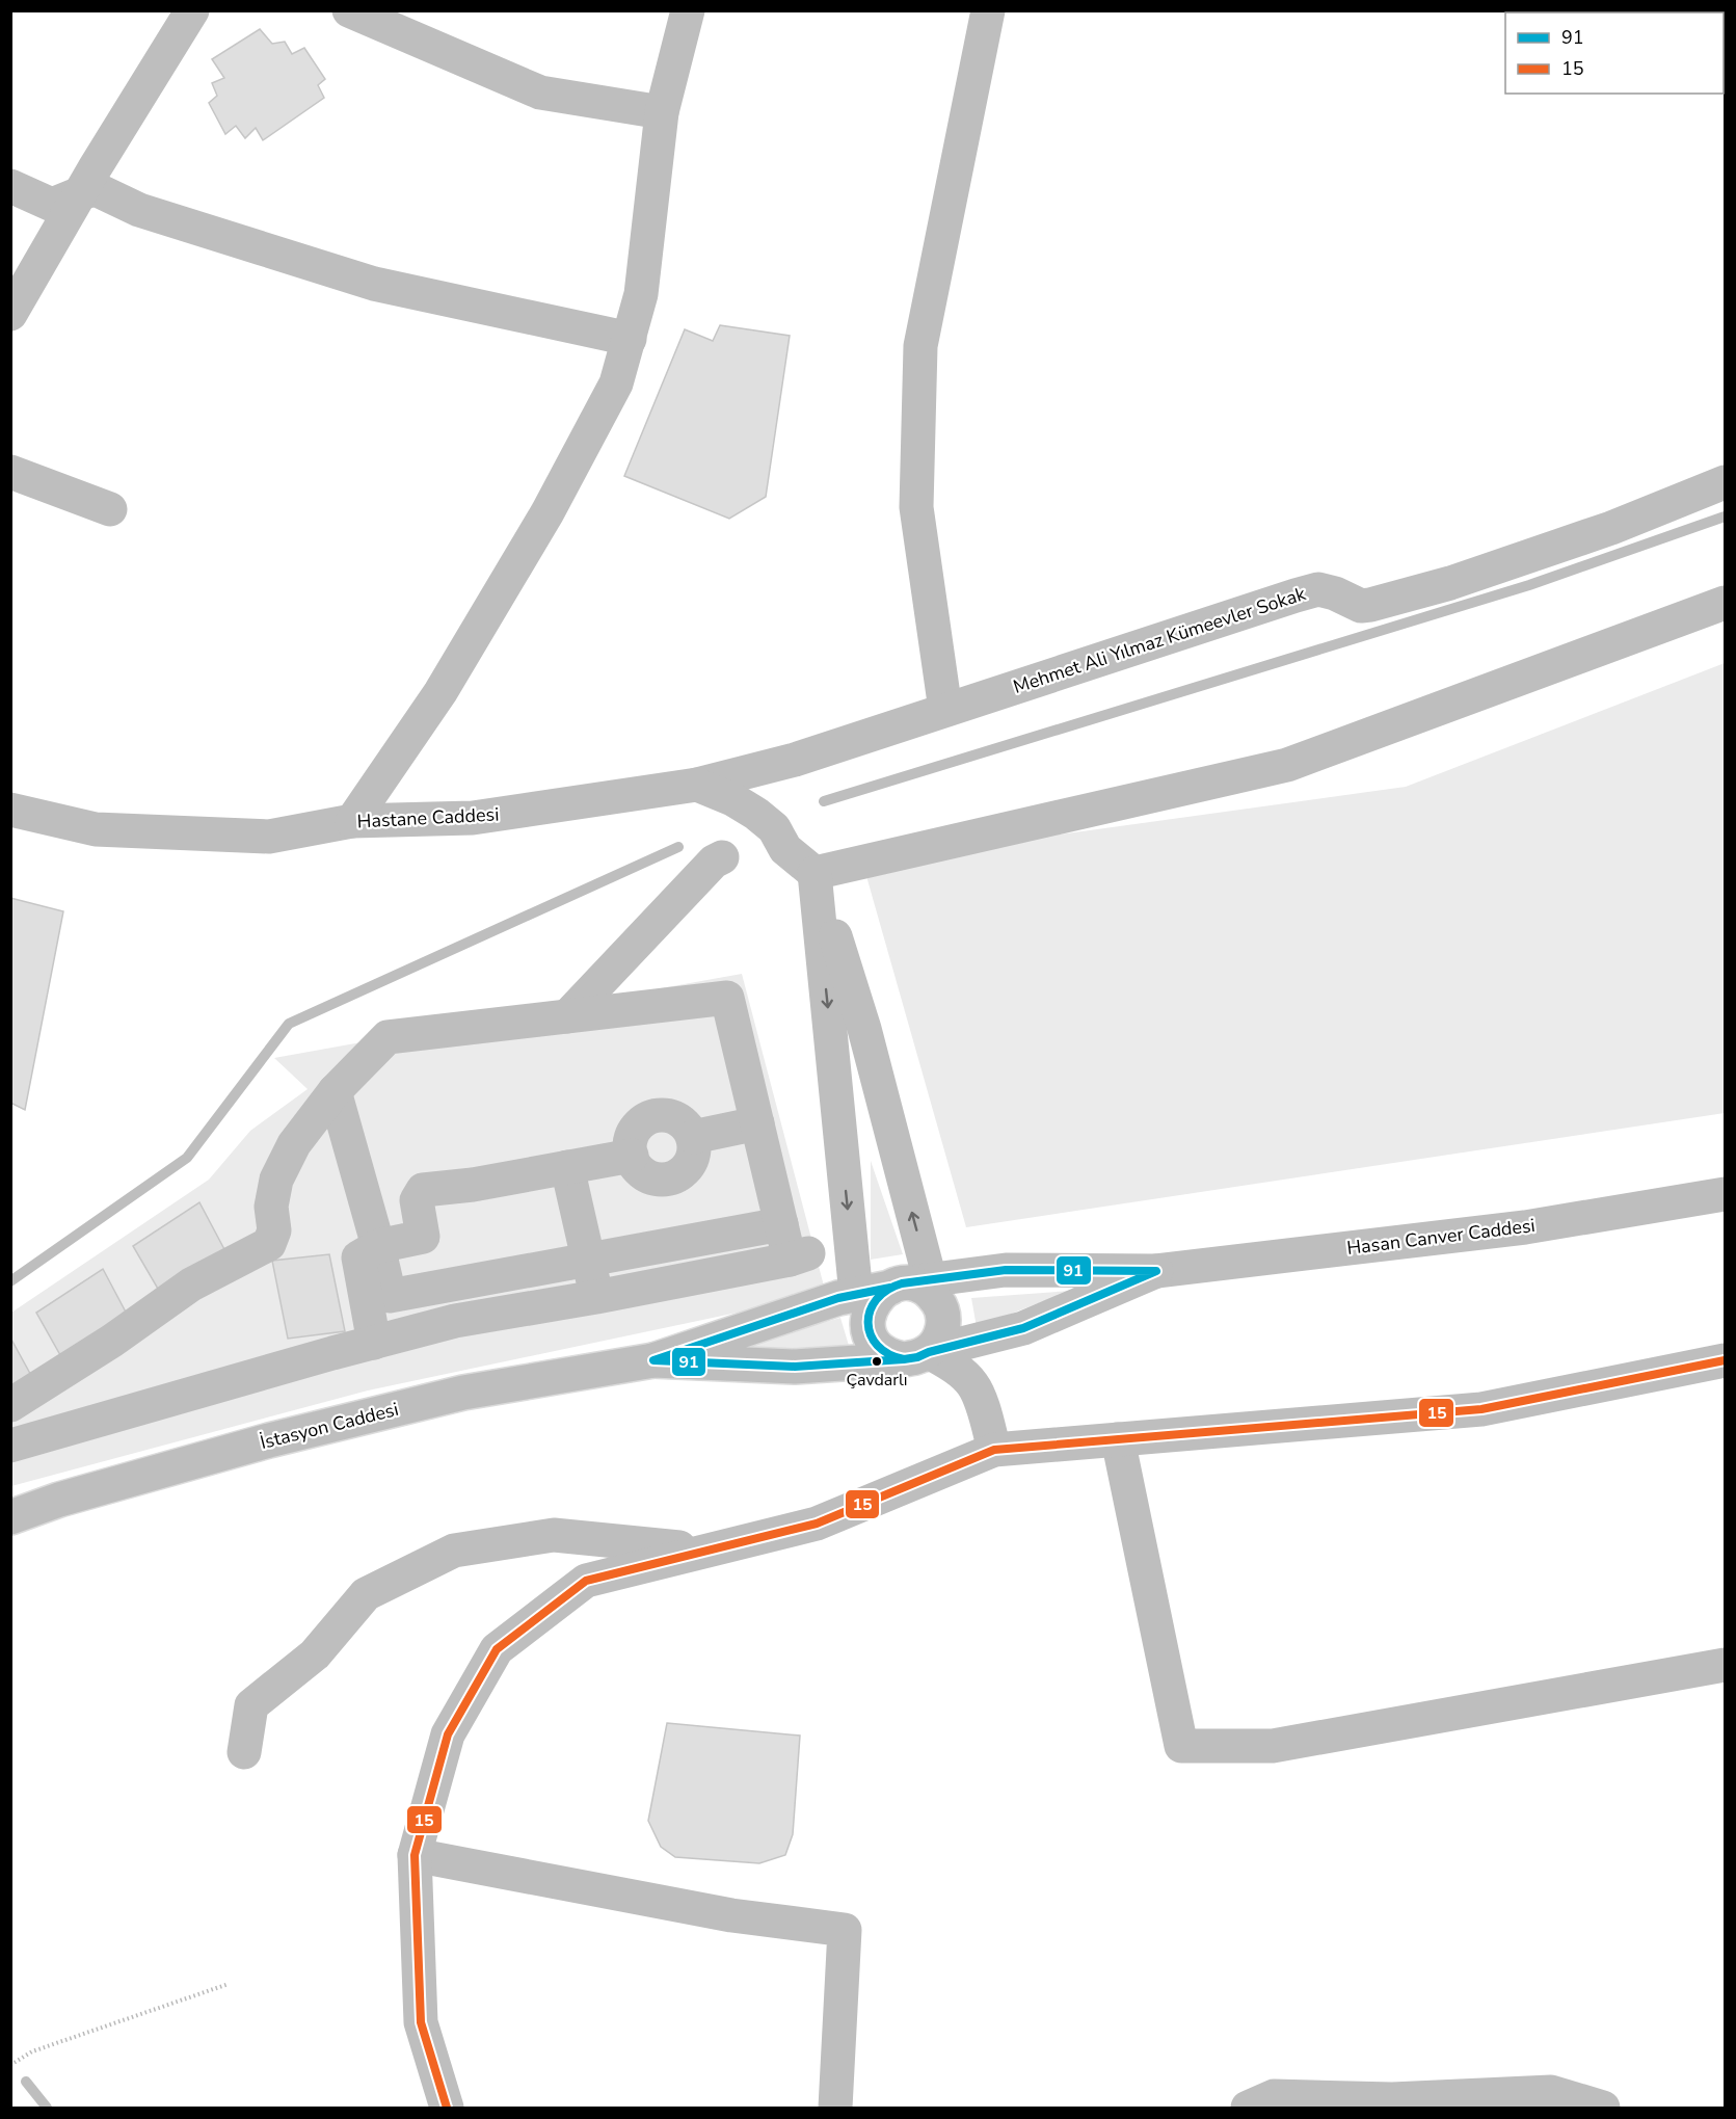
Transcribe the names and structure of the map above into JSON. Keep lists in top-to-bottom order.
{
  "streets": {
    "street": [
      "Mehmet Ali Yılmaz Kümeevler Sokak",
      "Hastane Caddesi",
      "Hasan Canver Caddesi",
      "İstasyon Caddesi"
    ]
  },
  "crossings": [
    ["Mehmet Ali Yılmaz Kümeevler Sokak", "Hastane Caddesi"],
    ["Hasan Canver Caddesi", "İstasyon Caddesi"]
  ],
  "places": ["Çavdarlı"],
  "lines": ["transit line 91", "transit line 15"],
  "legend": ["91", "15"]
}
